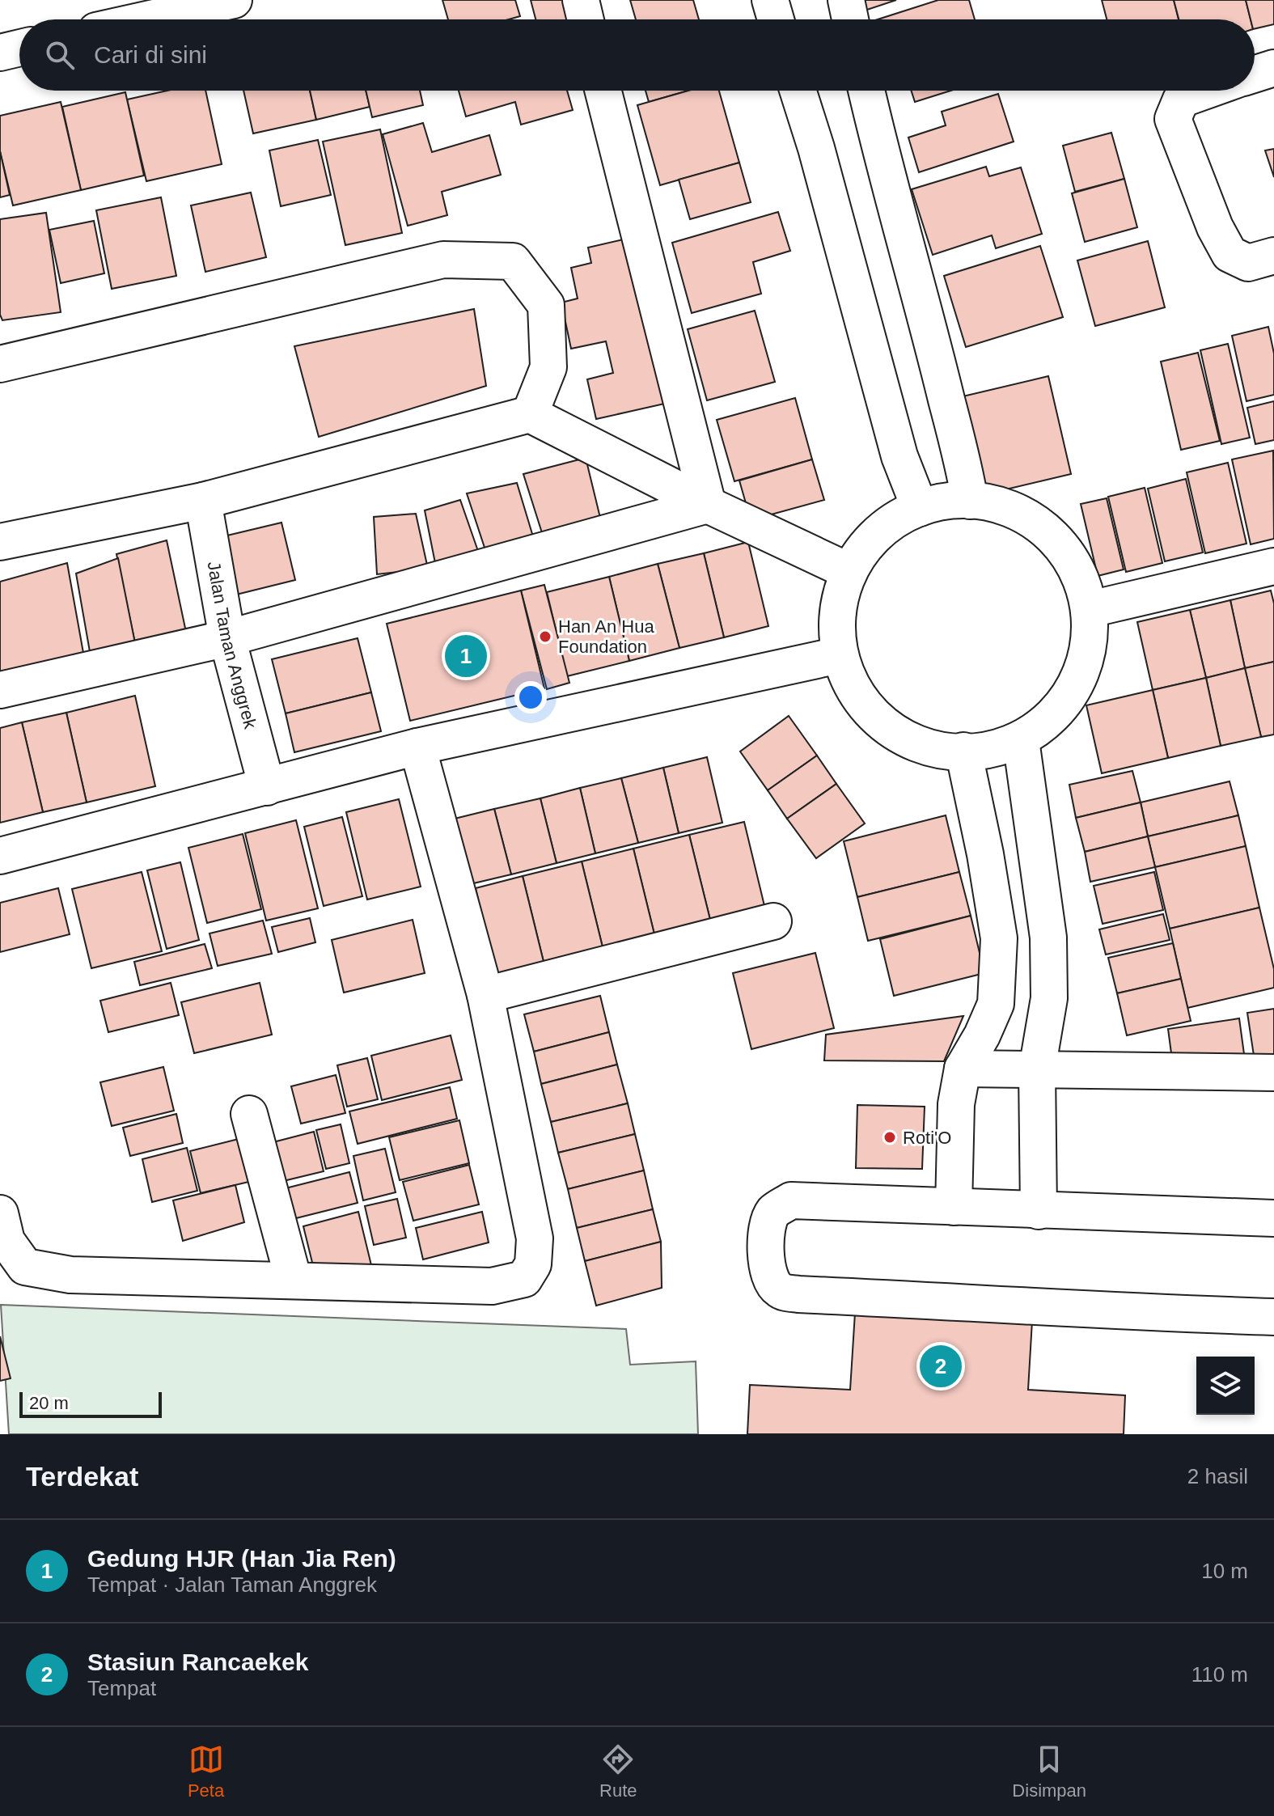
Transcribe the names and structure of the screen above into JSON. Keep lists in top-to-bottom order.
{
  "streets": {
    "street": ["Jalan Taman Anggrek"]
  },
  "places": ["Han An Hua Foundation", "Roti'O"],
  "scale_bar": "20 m",
  "page": {
    "search": "Cari di sini",
    "pins": ["1", "2"],
    "scale": "20 m",
    "heading": ["Terdekat", "2 hasil"],
    "list": [
      {
        "mark": "1",
        "name": "Gedung HJR (Han Jia Ren)",
        "note": "Tempat · Jalan Taman Anggrek",
        "value": "10 m"
      },
      {
        "mark": "2",
        "name": "Stasiun Rancaekek",
        "note": "Tempat",
        "value": "110 m"
      }
    ],
    "nav": ["Peta", "Rute", "Disimpan"]
  }
}
